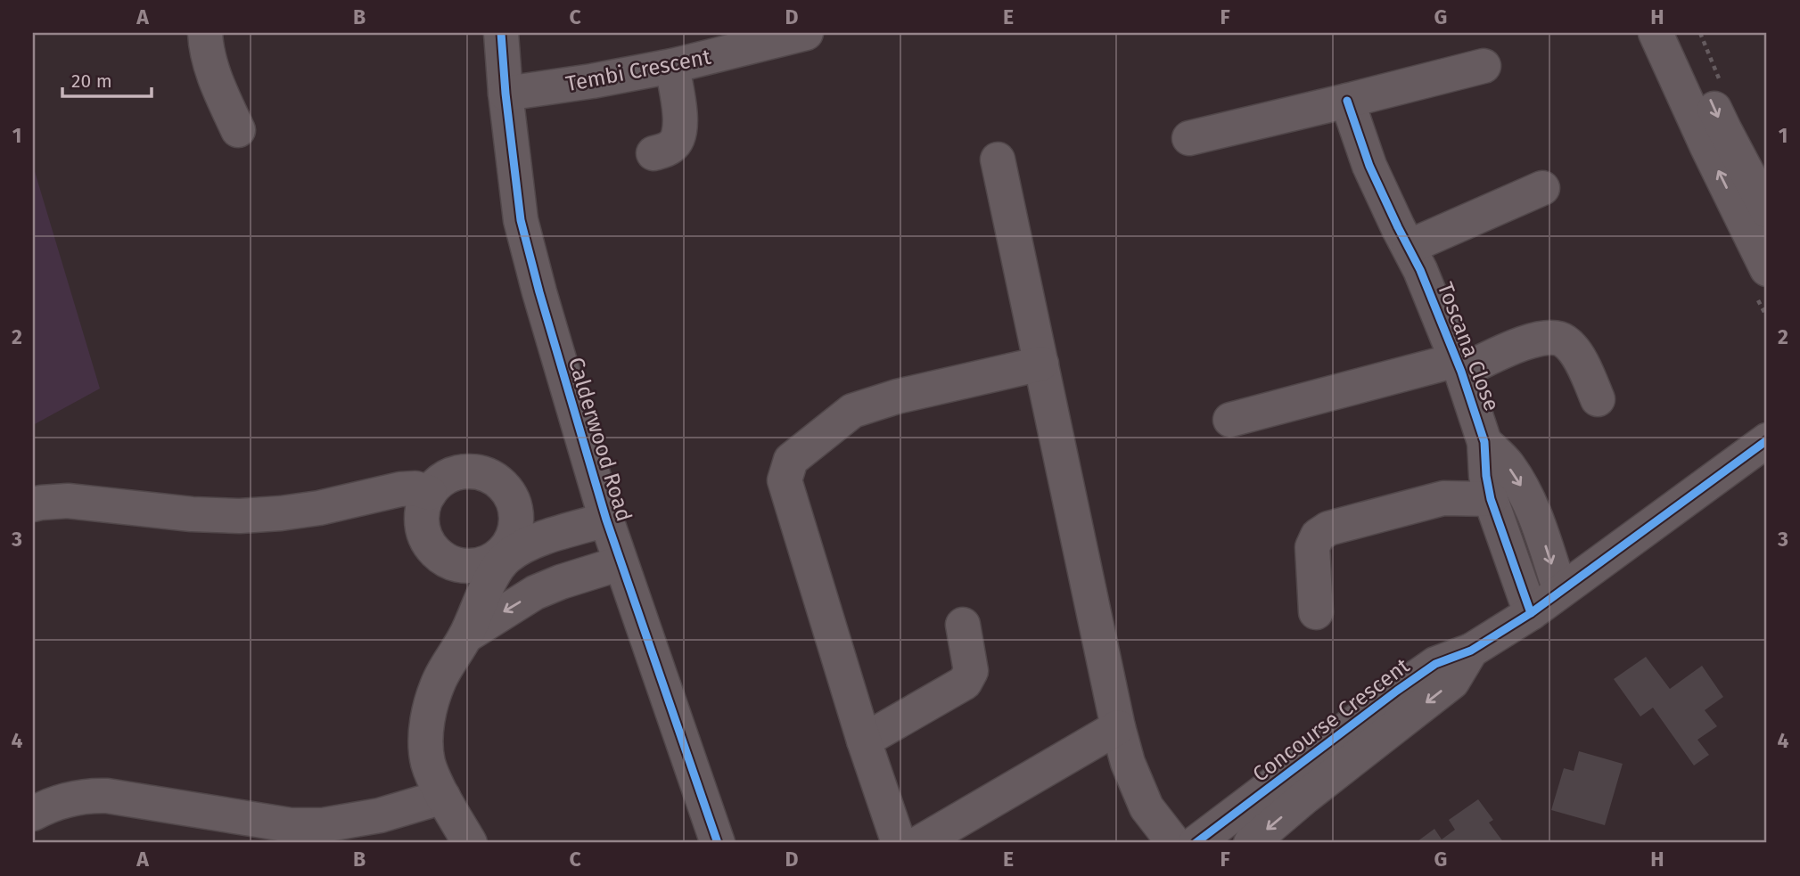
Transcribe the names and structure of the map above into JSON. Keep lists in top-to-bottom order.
{
  "streets": {
    "street": [
      "Tembi Crescent",
      "Toscana Close",
      "Calderwood Road",
      "Concourse Crescent"
    ]
  },
  "crossings": [
    ["Tembi Crescent", "Calderwood Road"],
    ["Toscana Close", "Concourse Crescent"]
  ],
  "scale_bar": "20 m",
  "grid": {
    "columns": [
      "A",
      "B",
      "C",
      "D",
      "E",
      "F",
      "G",
      "H"
    ],
    "rows": [
      "1",
      "2",
      "3",
      "4"
    ]
  }
}
